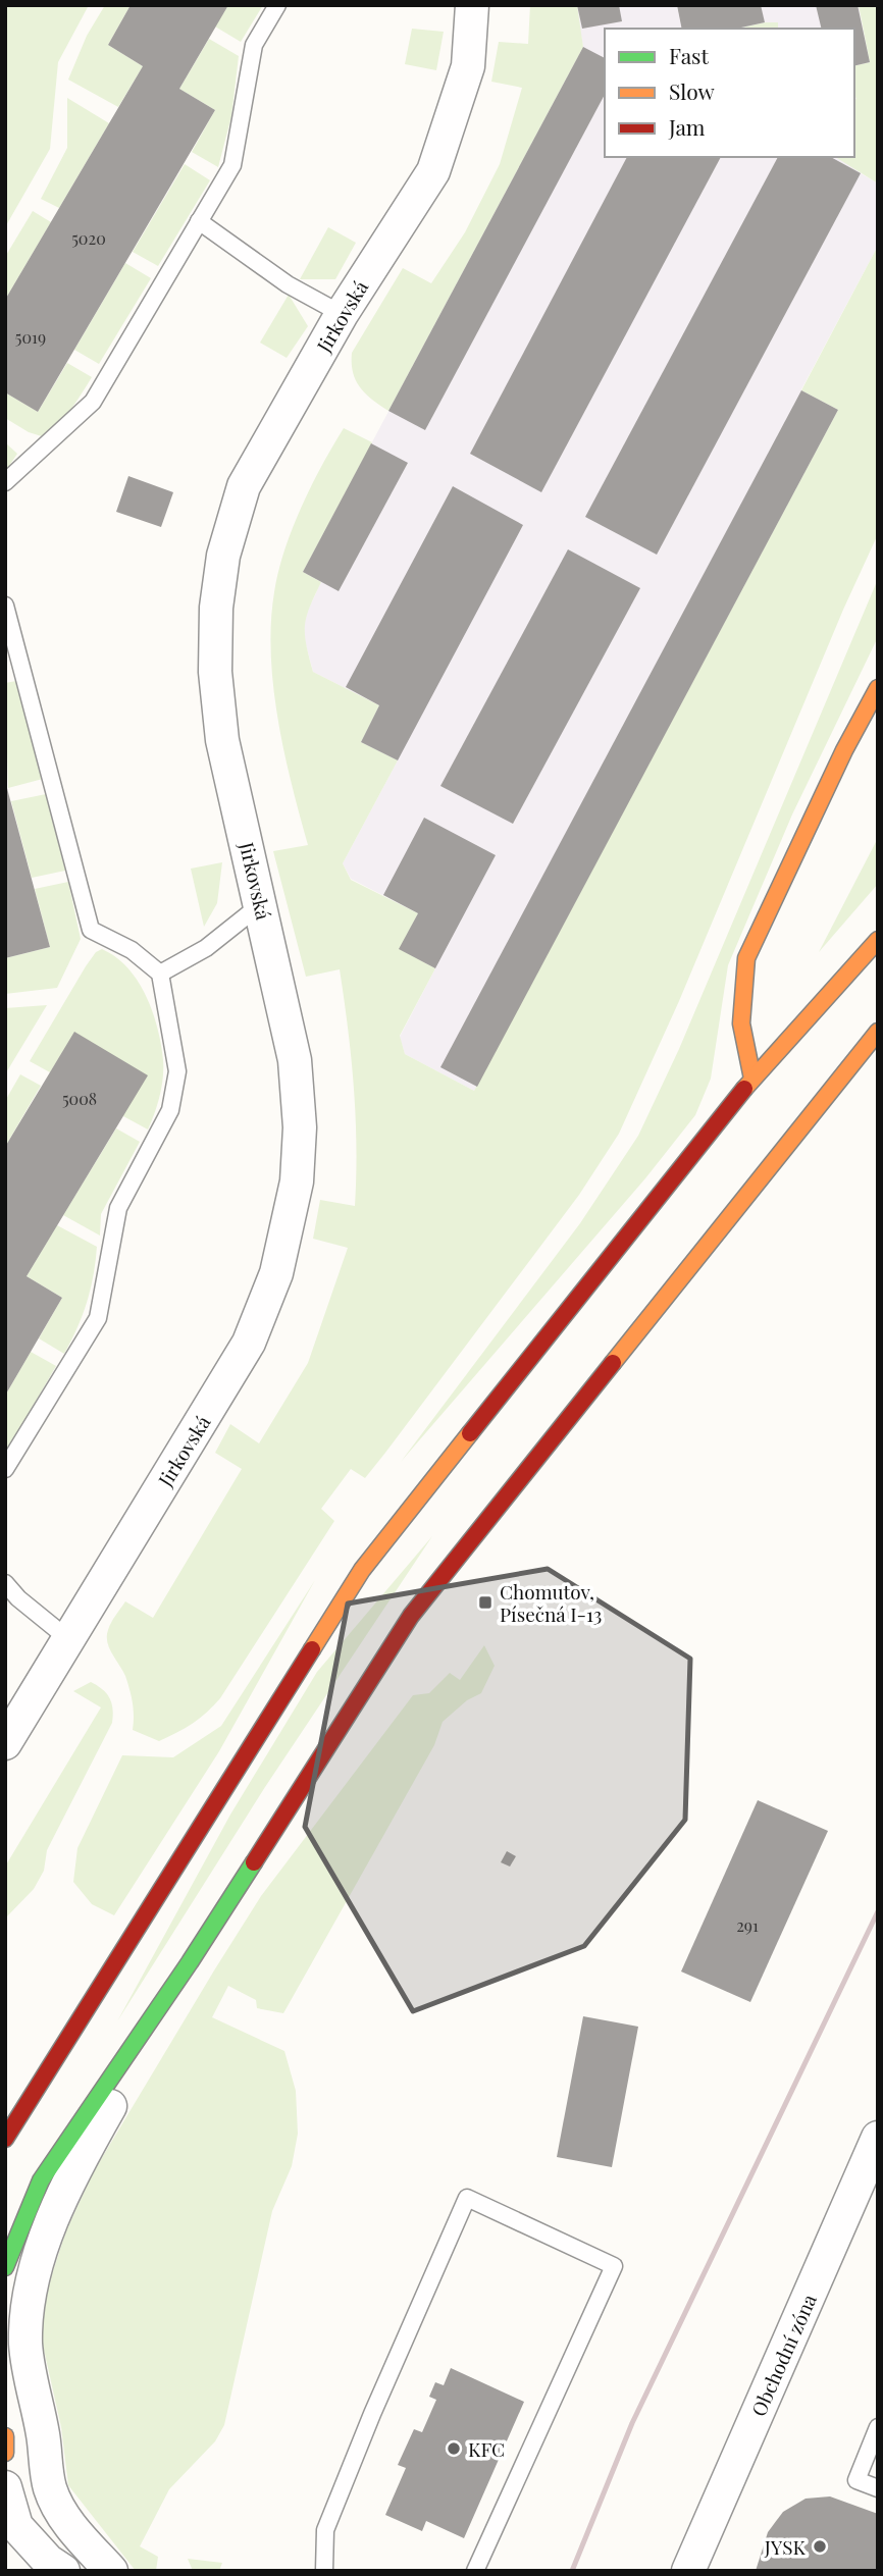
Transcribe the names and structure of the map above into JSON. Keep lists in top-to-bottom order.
{
  "streets": {
    "street": ["Jirkovská", "Obchodní zóna"]
  },
  "places": {
    "transit": ["Chomutov, Písečná I-13"],
    "other": ["KFC", "JYSK"]
  },
  "house_numbers": [
    "5020",
    "5019",
    "5008",
    "291"
  ],
  "legend": ["Fast", "Slow", "Jam"]
}
